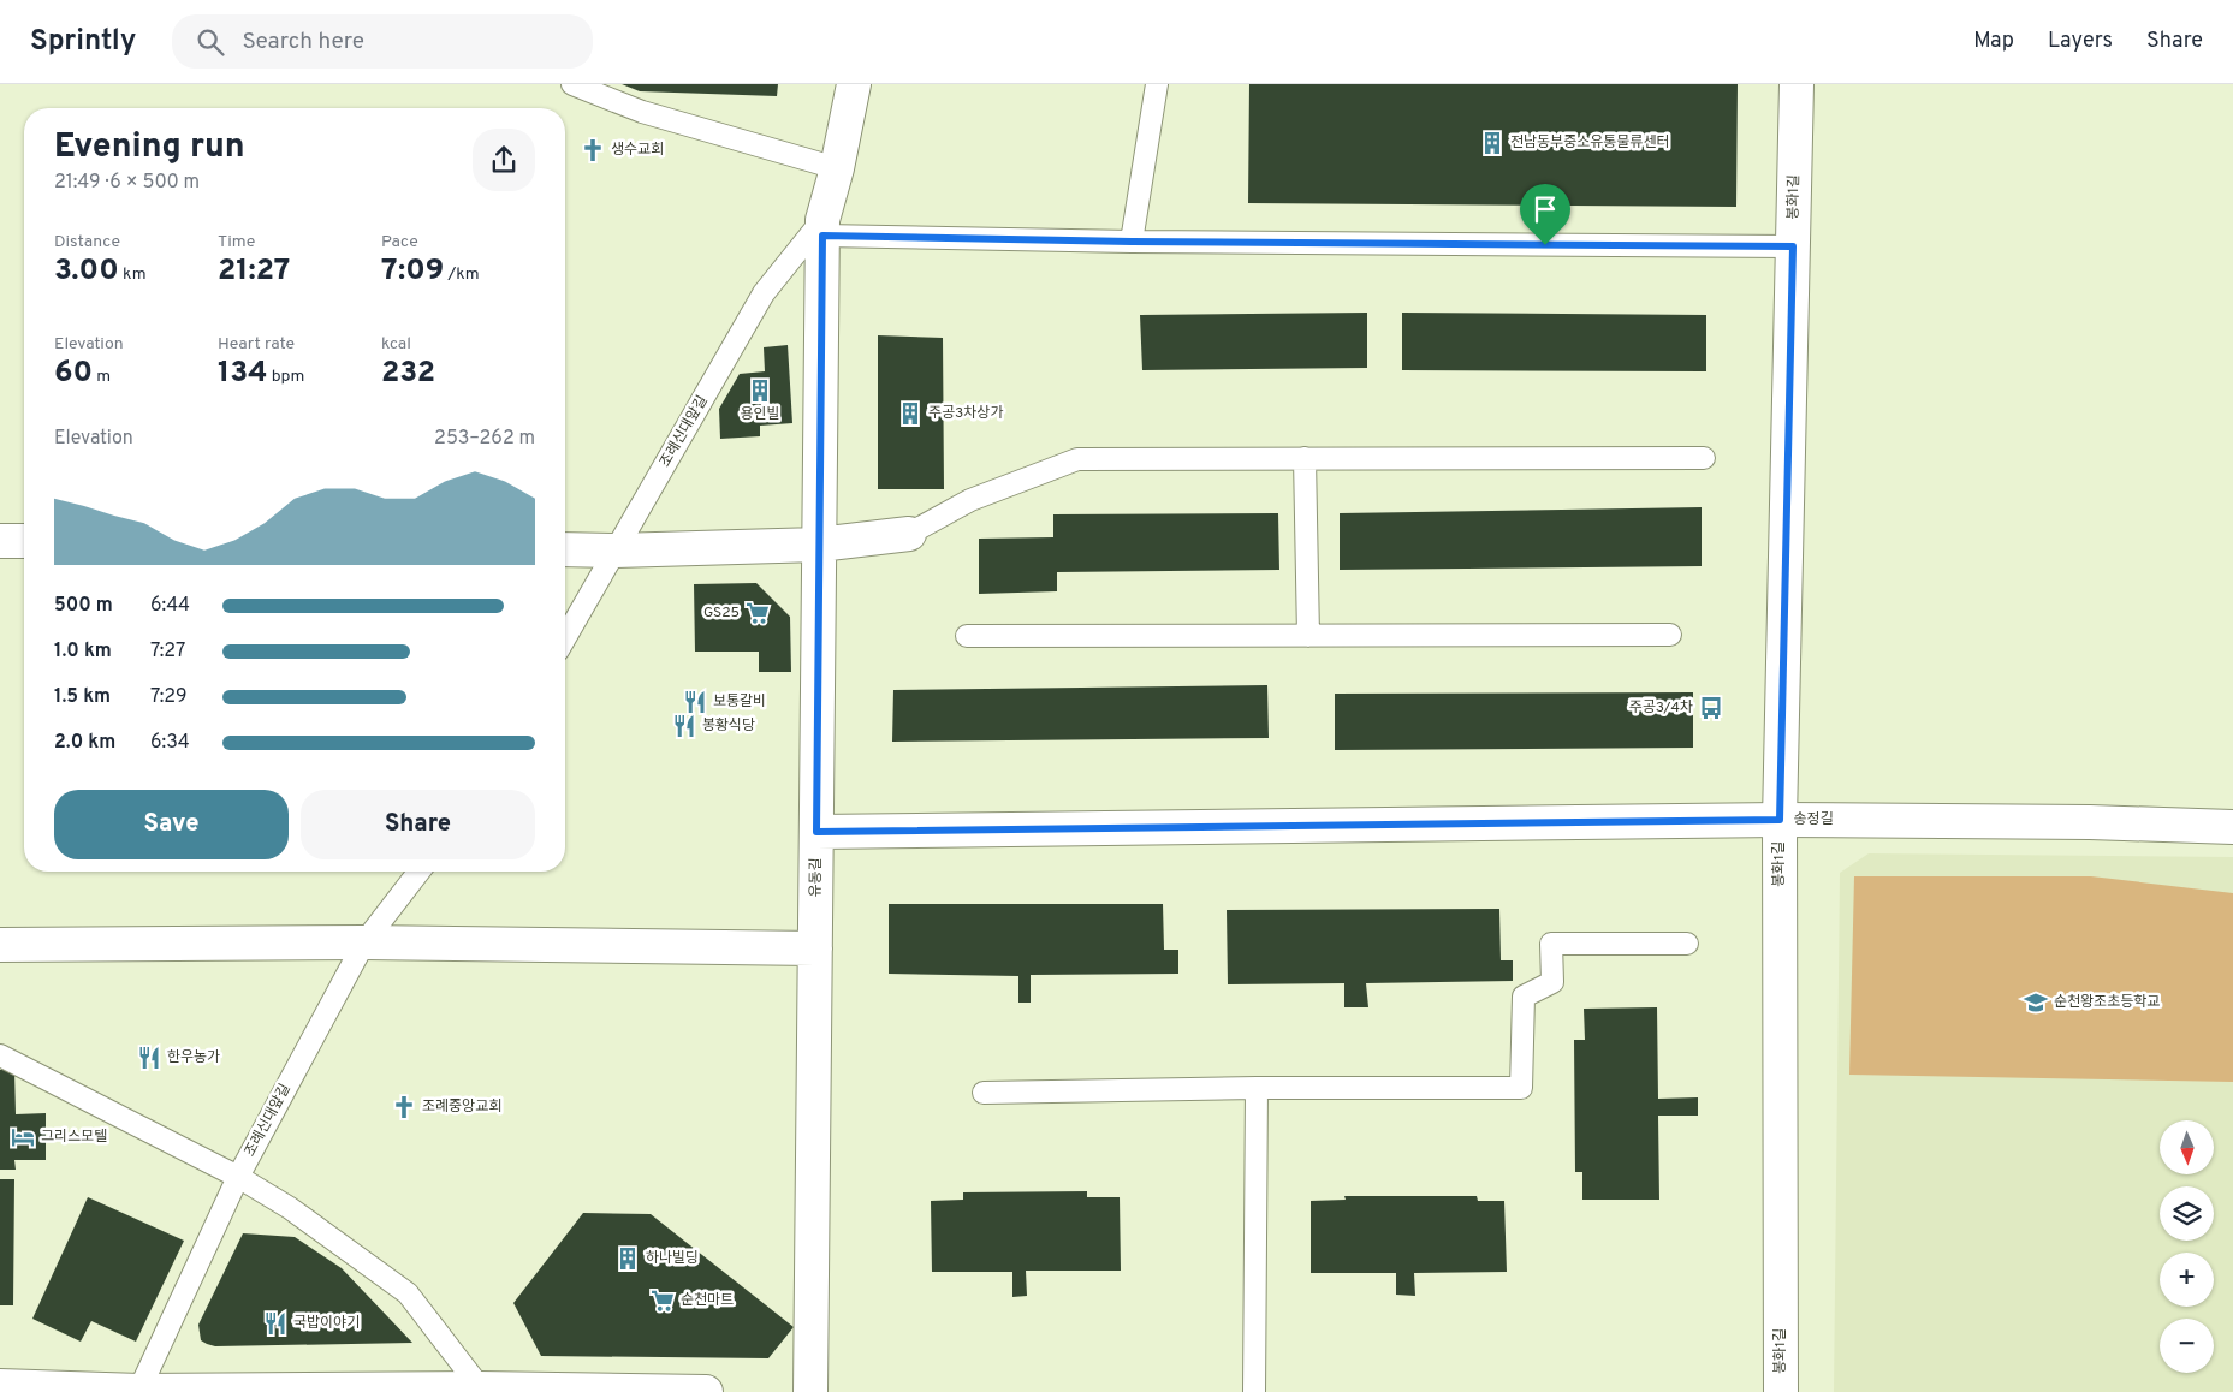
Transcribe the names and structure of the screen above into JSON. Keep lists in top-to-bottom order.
{
  "streets": {
    "street": ["봉화1길", "송정길", "유동길"],
    "lane": ["조례신대앞길"]
  },
  "crossings": [
    ["봉화1길", "송정길"],
    ["조례신대앞길", "유동길"],
    ["송정길", "유동길"]
  ],
  "places": {
    "building": [
      "전남동부중소유통물류센터",
      "용인빌",
      "주공3차상가",
      "하나빌딩"
    ],
    "church": ["생수교회", "조례중앙교회"],
    "supermarket": ["GS25", "순천마트"],
    "restaurant": [
      "보통갈비",
      "봉황식당",
      "한우농가",
      "국밥이야기"
    ],
    "bus stop": ["주공3/4차"],
    "school or university": ["순천왕조초등학교"],
    "hotel": ["그리스모텔"]
  },
  "north": "bottom",
  "page": {
    "header": "Sprintly",
    "search": "Search here",
    "nav": ["Map", "Layers", "Share"],
    "heading": ["Evening run", "21:49 · 6 × 500 m"],
    "stats": [
      ["Distance", "3.00 km"],
      ["Time", "21:27"],
      ["Pace", "7:09 /km"],
      ["Elevation", "60 m"],
      ["Heart rate", "134 bpm"],
      ["kcal", "232"]
    ],
    "chart": ["Elevation", "253–262 m"],
    "list": [
      {
        "name": "500 m",
        "note": "6:44"
      },
      {
        "name": "1.0 km",
        "note": "7:27"
      },
      {
        "name": "1.5 km",
        "note": "7:29"
      },
      {
        "name": "2.0 km",
        "note": "6:34"
      }
    ],
    "buttons": ["Save", "Share"],
    "map_buttons": ["+", "−"]
  }
}
